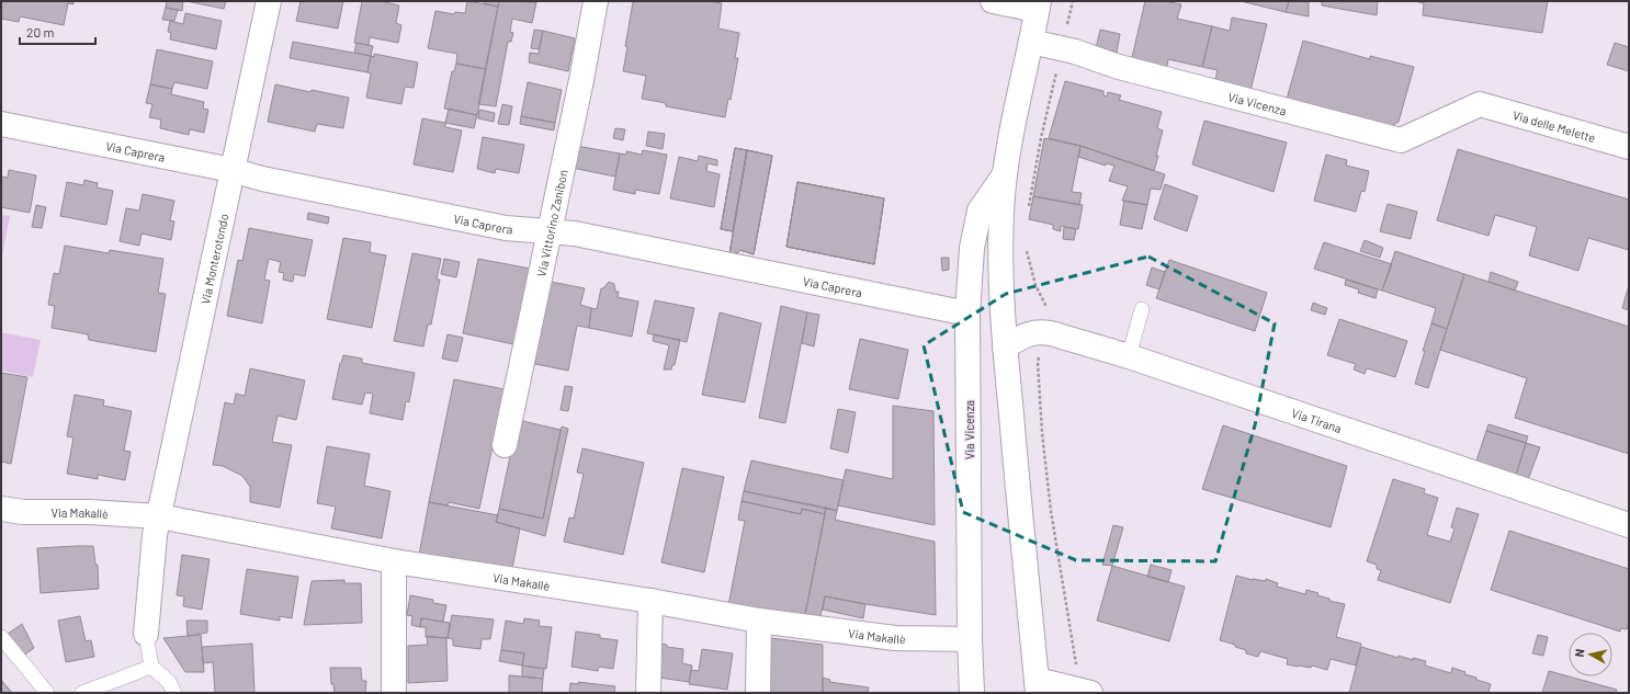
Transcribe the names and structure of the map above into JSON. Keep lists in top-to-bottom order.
{
  "streets": {
    "street": [
      "Via Vicenza",
      "Via delle Melette",
      "Via Caprera",
      "Via Vittorino Zanibon",
      "Via Monterotondo",
      "Via Tirana",
      "Via Makallè"
    ]
  },
  "crossings": [
    ["Via Vicenza", "Via delle Melette"],
    ["Via Vicenza", "Via Caprera"],
    ["Via Vicenza", "Via Tirana"],
    ["Via Vicenza", "Via Makallè"],
    ["Via Caprera", "Via Vittorino Zanibon"],
    ["Via Caprera", "Via Monterotondo"],
    ["Via Monterotondo", "Via Makallè"]
  ],
  "scale_bar": "20 m",
  "north": "left"
}
